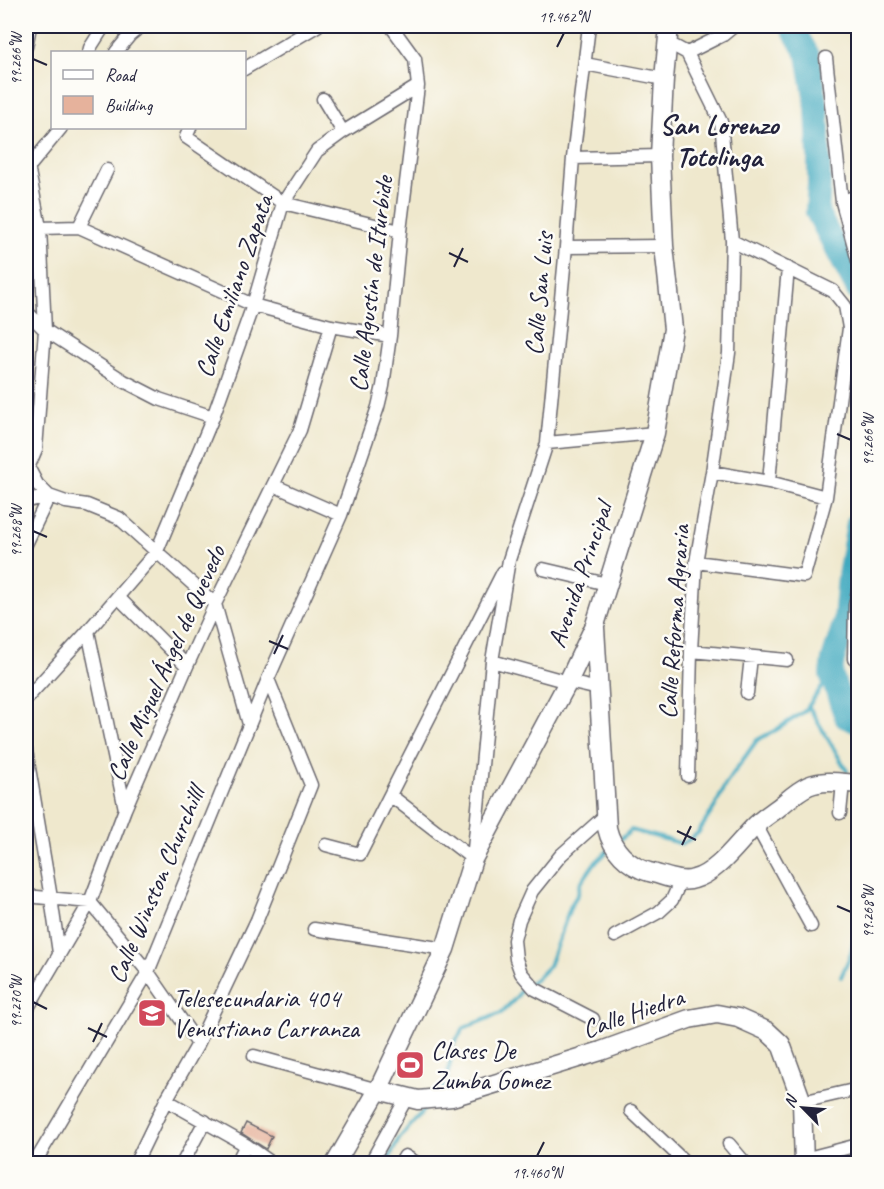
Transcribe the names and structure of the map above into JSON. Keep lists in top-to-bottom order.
{
  "streets": {
    "street": [
      "Calle Agustín de Iturbide",
      "Calle Emiliano Zapata",
      "Calle San Luis",
      "Avenida Principal",
      "Calle Reforma Agraria",
      "Calle Miguel Ángel de Quevedo",
      "Calle Winston Churchilll",
      "Calle Hiedra"
    ]
  },
  "crossings": [
    ["Calle Agustín de Iturbide", "Calle Emiliano Zapata"],
    ["Calle Agustín de Iturbide", "Calle Winston Churchilll"],
    ["Calle San Luis", "Avenida Principal"],
    ["Avenida Principal", "Calle Hiedra"]
  ],
  "districts": ["San Lorenzo Totolinga"],
  "places": {
    "school or university": ["Telesecundaria 404 Venustiano Carranza"],
    "sports": ["Clases De Zumba Gomez"]
  },
  "legend": ["Road", "Building"],
  "north": "top left",
  "coordinates": [
    "19.462°N",
    "99.266°W",
    "99.268°W",
    "99.270°W",
    "19.460°N"
  ]
}
